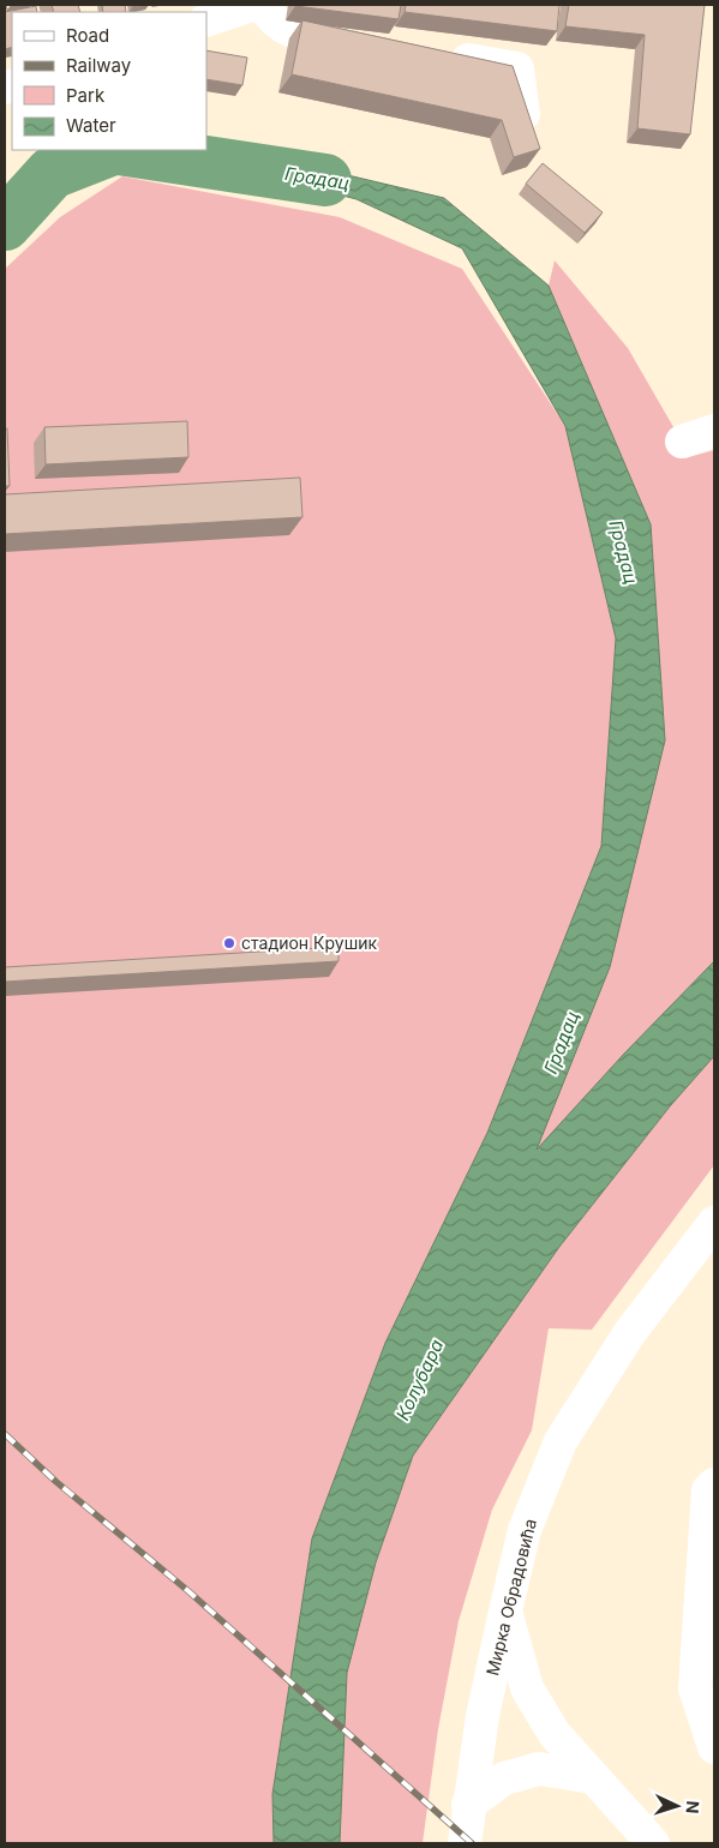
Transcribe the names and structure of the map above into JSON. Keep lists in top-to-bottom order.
{
  "streets": {
    "street": ["Мирка Обрадовића"]
  },
  "water": ["Градац", "Колубара"],
  "places": ["стадион Крушик"],
  "legend": [
    "Road",
    "Railway",
    "Park",
    "Water"
  ],
  "north": "right"
}
